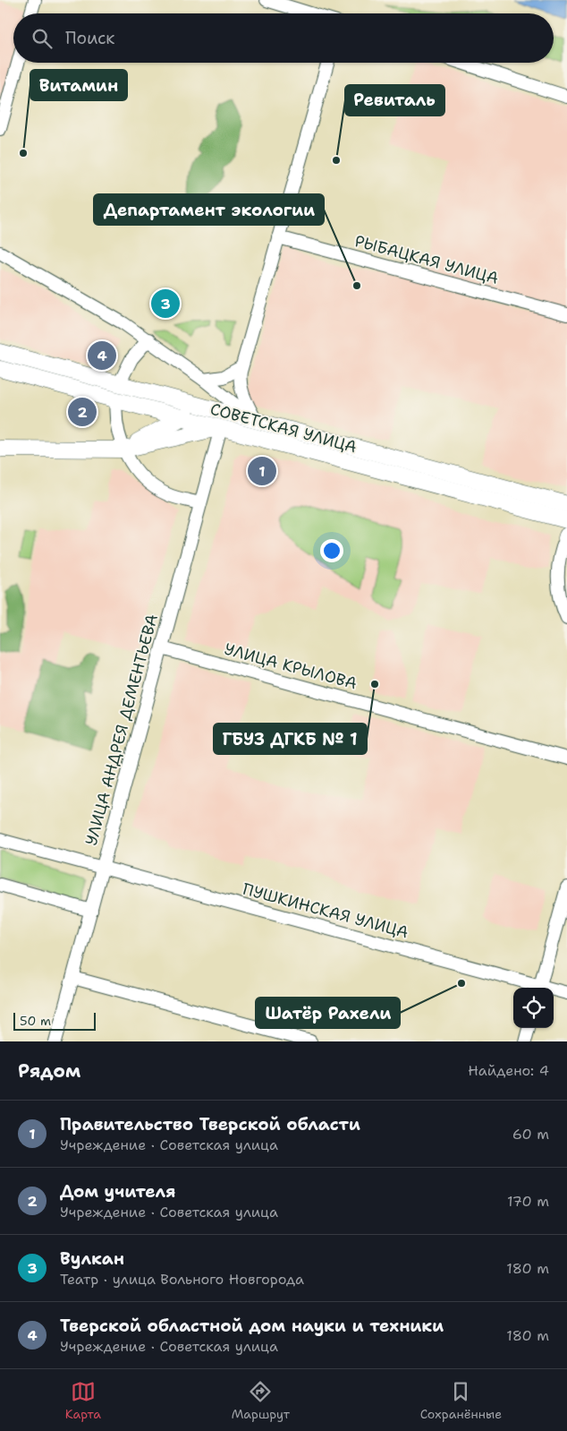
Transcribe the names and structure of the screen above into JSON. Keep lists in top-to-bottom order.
{
  "streets": {
    "main road": ["СОВЕТСКАЯ УЛИЦА"],
    "street": [
      "РЫБАЦКАЯ УЛИЦА",
      "УЛИЦА КРЫЛОВА",
      "УЛИЦА АНДРЕЯ ДЕМЕНТЬЕВА",
      "ПУШКИНСКАЯ УЛИЦА"
    ]
  },
  "crossings": [
    ["СОВЕТСКАЯ УЛИЦА", "УЛИЦА АНДРЕЯ ДЕМЕНТЬЕВА"],
    ["УЛИЦА КРЫЛОВА", "УЛИЦА АНДРЕЯ ДЕМЕНТЬЕВА"],
    ["УЛИЦА АНДРЕЯ ДЕМЕНТЬЕВА", "ПУШКИНСКАЯ УЛИЦА"]
  ],
  "places": [
    "Витамин",
    "Ревиталь",
    "Департамент экологии",
    "ГБУЗ ДГКБ № 1",
    "Шатёр Рахели"
  ],
  "scale_bar": "50 m",
  "page": {
    "search": "Поиск",
    "pins": [
      "3",
      "4",
      "2",
      "1"
    ],
    "scale": "50 m",
    "heading": ["Рядом", "Найдено: 4"],
    "list": [
      {
        "mark": "1",
        "name": "Правительство Тверской области",
        "note": "Учреждение · Советская улица",
        "value": "60 m"
      },
      {
        "mark": "2",
        "name": "Дом учителя",
        "note": "Учреждение · Советская улица",
        "value": "170 m"
      },
      {
        "mark": "3",
        "name": "Вулкан",
        "note": "Театр · улица Вольного Новгорода",
        "value": "180 m"
      },
      {
        "mark": "4",
        "name": "Тверской областной дом науки и техники",
        "note": "Учреждение · Советская улица",
        "value": "180 m"
      }
    ],
    "nav": ["Карта", "Маршрут", "Сохранённые"]
  }
}
